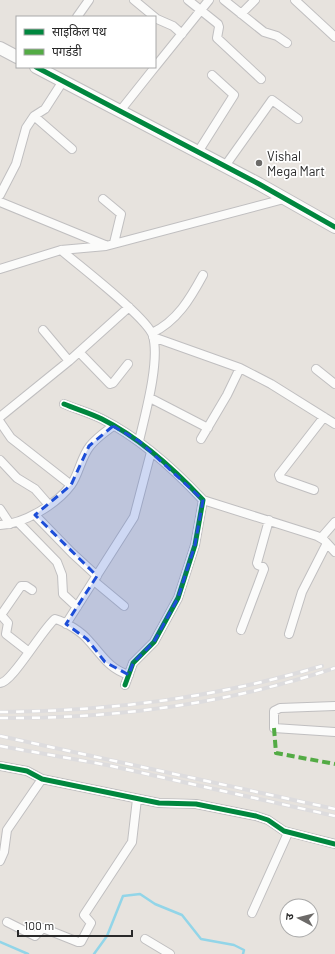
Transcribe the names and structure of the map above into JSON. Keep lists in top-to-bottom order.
{
  "places": ["Vishal Mega Mart"],
  "legend": ["साइकिल पथ", "पगडंडी"],
  "scale_bar": "100 m",
  "north": "left"
}
